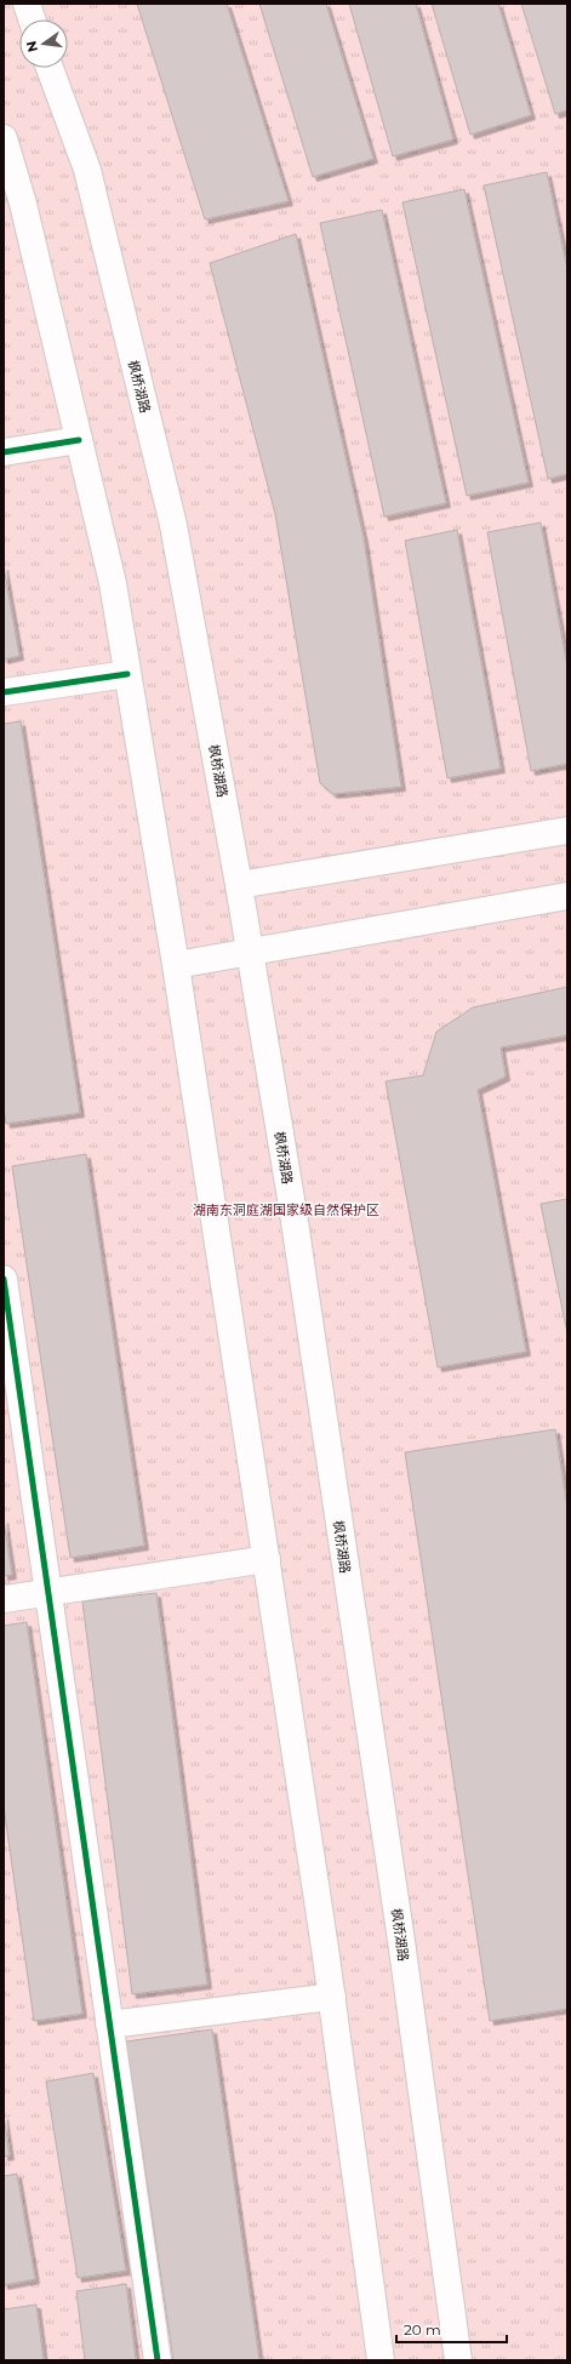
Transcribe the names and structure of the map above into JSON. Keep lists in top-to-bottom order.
{
  "streets": {
    "main road": ["枫桥湖路"]
  },
  "parks": ["湖南东洞庭湖国家级自然保护区"],
  "scale_bar": "20 m",
  "north": "left"
}
